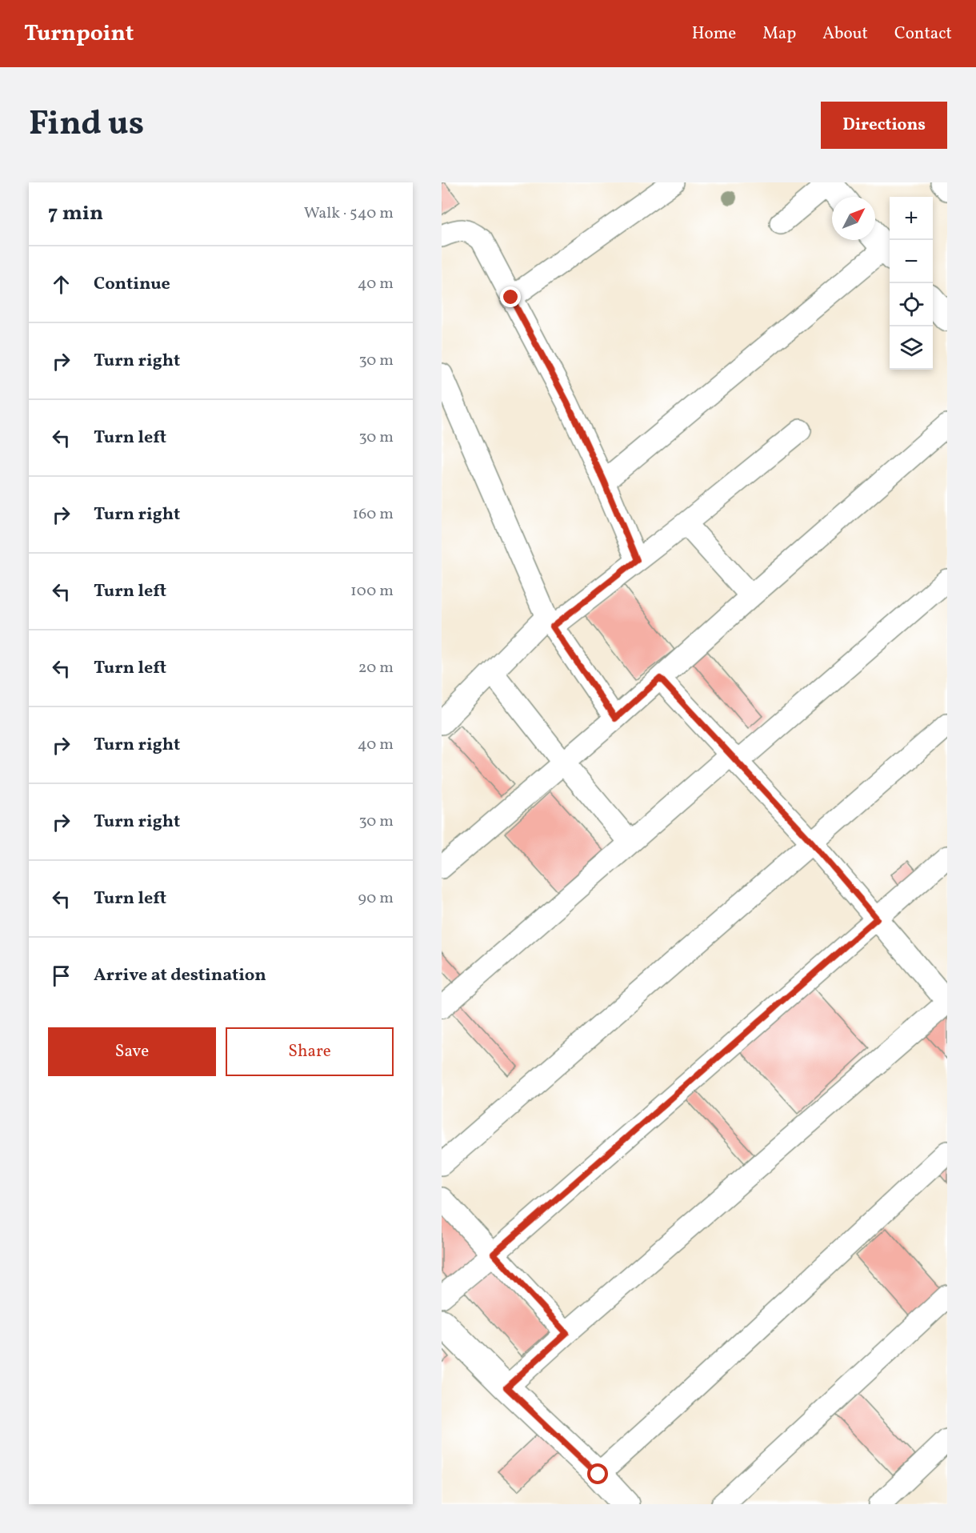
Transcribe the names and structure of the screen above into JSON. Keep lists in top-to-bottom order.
{
  "north": "top right",
  "page": {
    "header": "Turnpoint",
    "nav": [
      "Home",
      "Map",
      "About",
      "Contact"
    ],
    "title": "Find us",
    "buttons": [
      "Directions",
      ["Save", "Share"]
    ],
    "heading": ["7 min", "Walk · 540 m"],
    "map_buttons": ["+", "−"],
    "list": [
      ["Continue", "40 m"],
      ["Turn right", "30 m"],
      ["Turn left", "30 m"],
      ["Turn right", "160 m"],
      ["Turn left", "100 m"],
      ["Turn left", "20 m"],
      ["Turn right", "40 m"],
      ["Turn right", "30 m"],
      ["Turn left", "90 m"],
      "Arrive at destination"
    ]
  }
}
